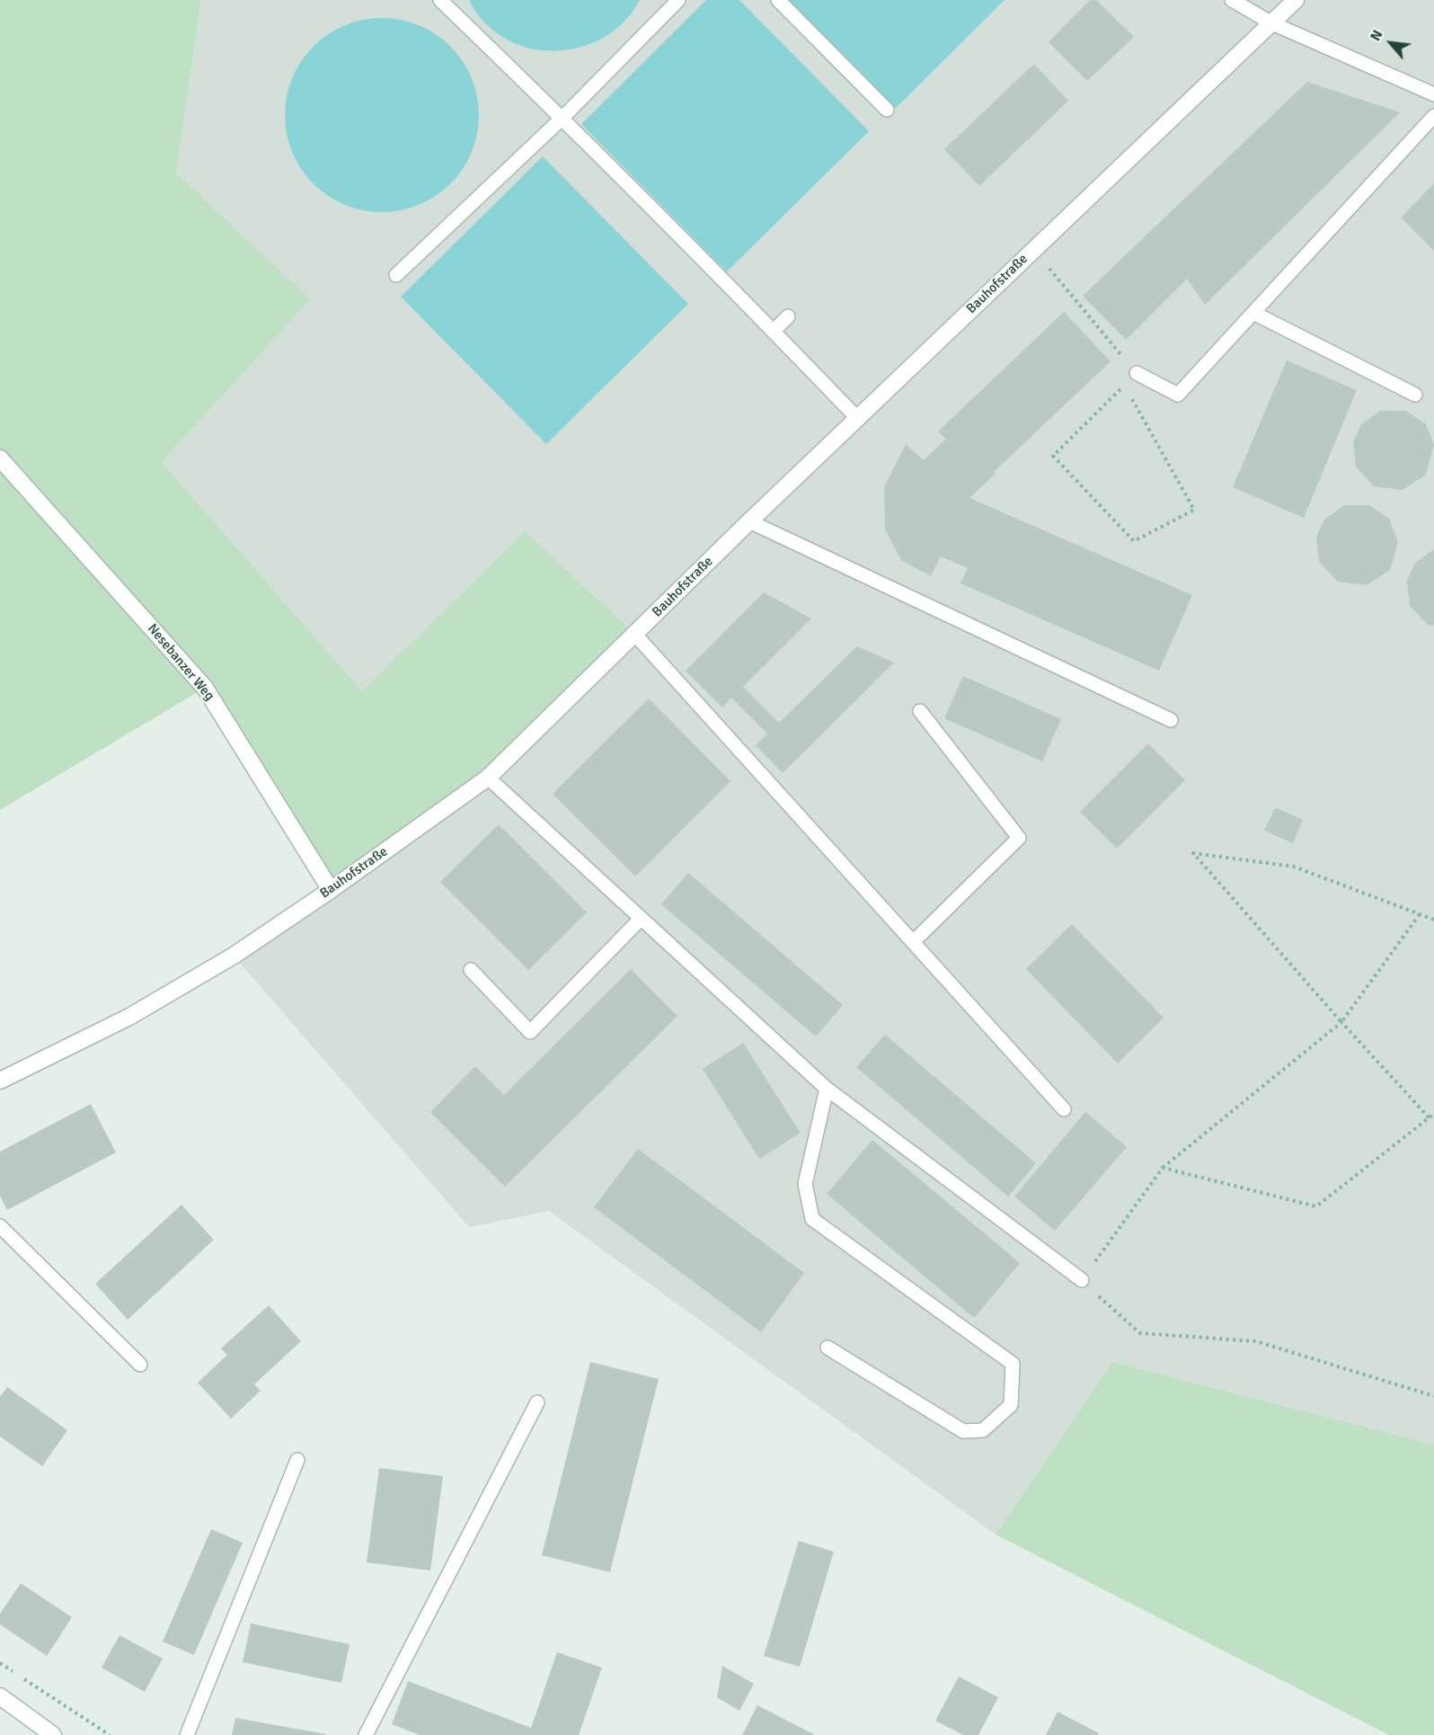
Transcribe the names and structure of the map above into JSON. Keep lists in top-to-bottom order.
{
  "streets": {
    "street": ["Bauhofstraße", "Nesebanzer Weg"]
  },
  "crossings": [
    ["Bauhofstraße", "Nesebanzer Weg"]
  ],
  "north": "top left"
}
